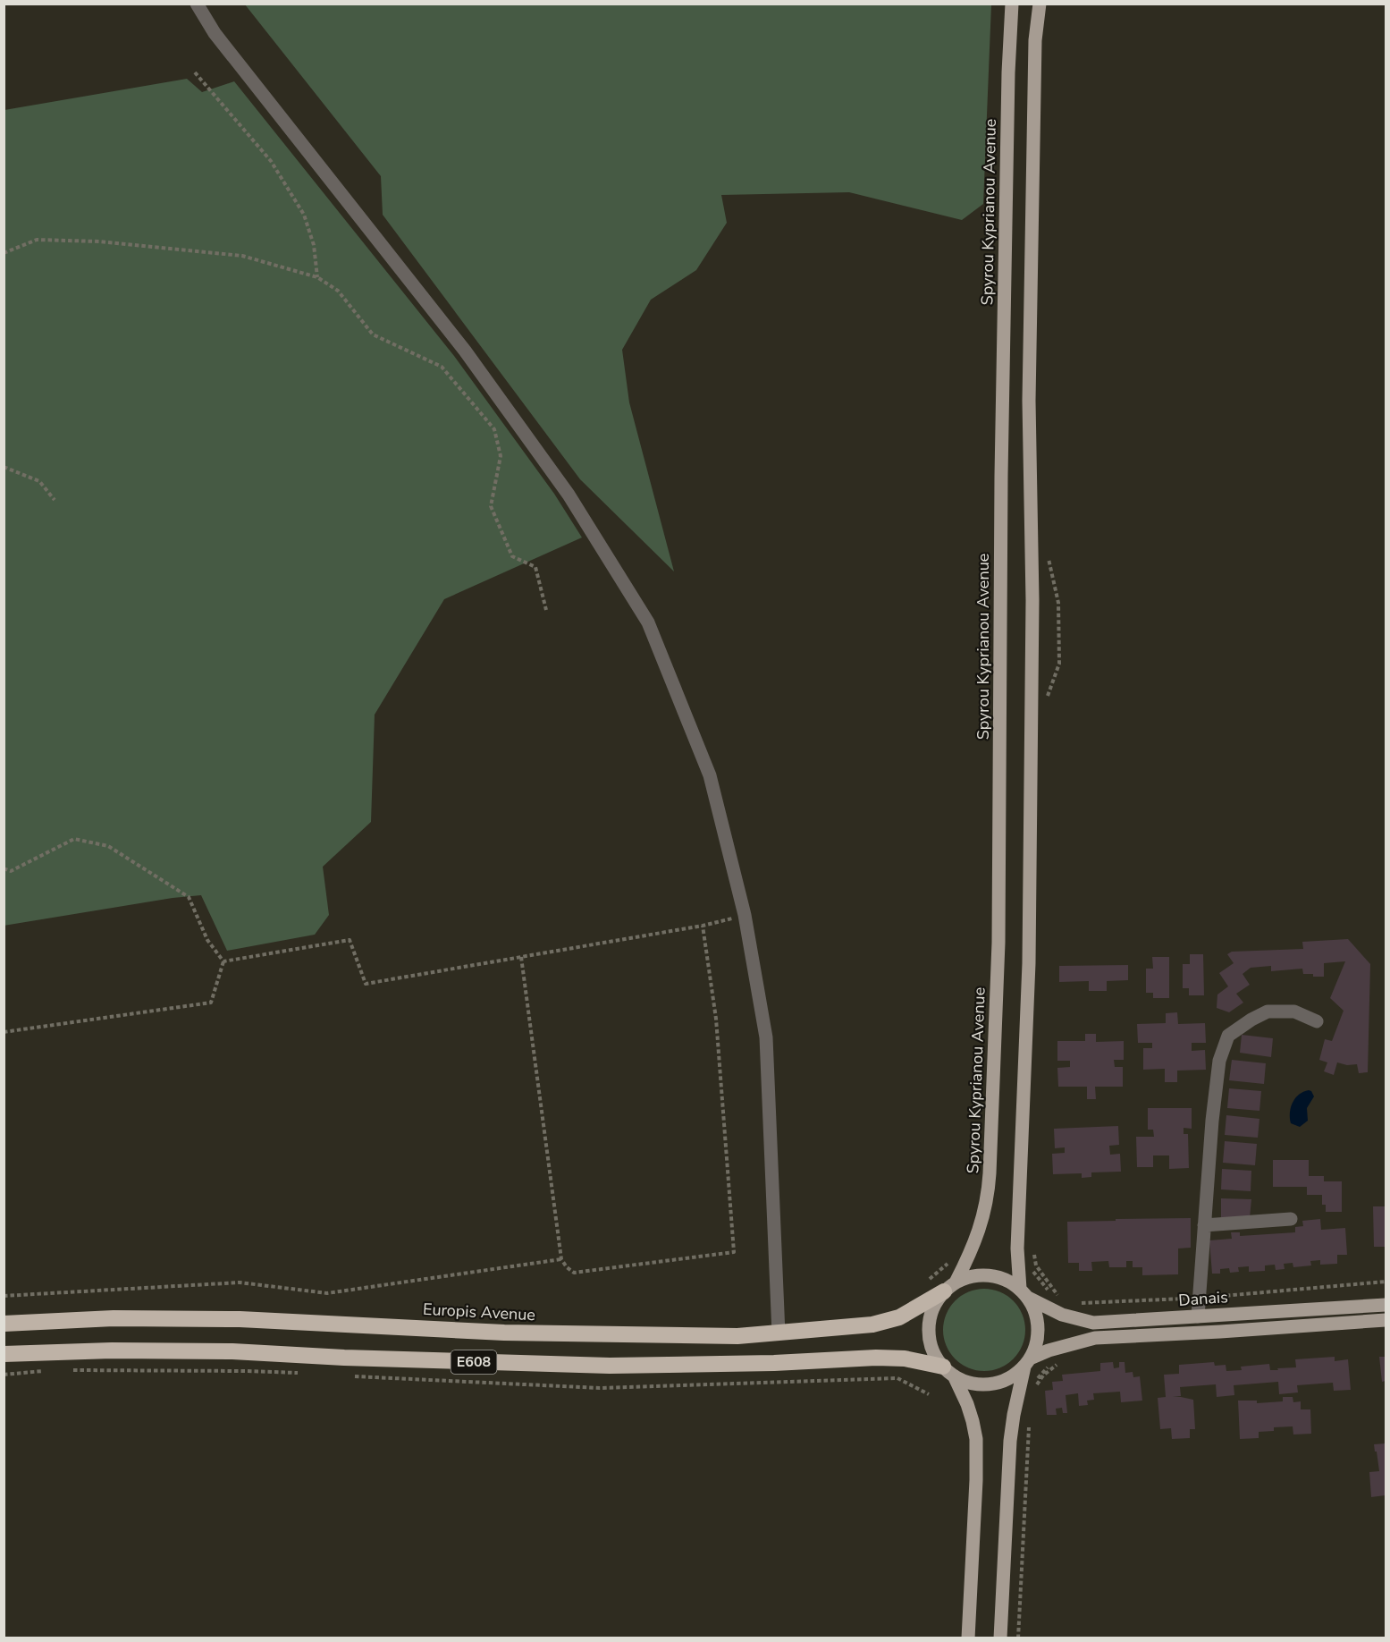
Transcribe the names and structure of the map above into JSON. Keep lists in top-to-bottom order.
{
  "streets": {
    "highway": ["Europis Avenue", "E608"],
    "main road": ["Spyrou Kyprianou Avenue", "Danais"]
  },
  "crossings": [
    ["Spyrou Kyprianou Avenue", "Danais"],
    ["Spyrou Kyprianou Avenue", "Europis Avenue"],
    ["Spyrou Kyprianou Avenue", "E608"],
    ["Danais", "Europis Avenue"],
    ["Danais", "E608"],
    ["Europis Avenue", "E608"]
  ]
}
